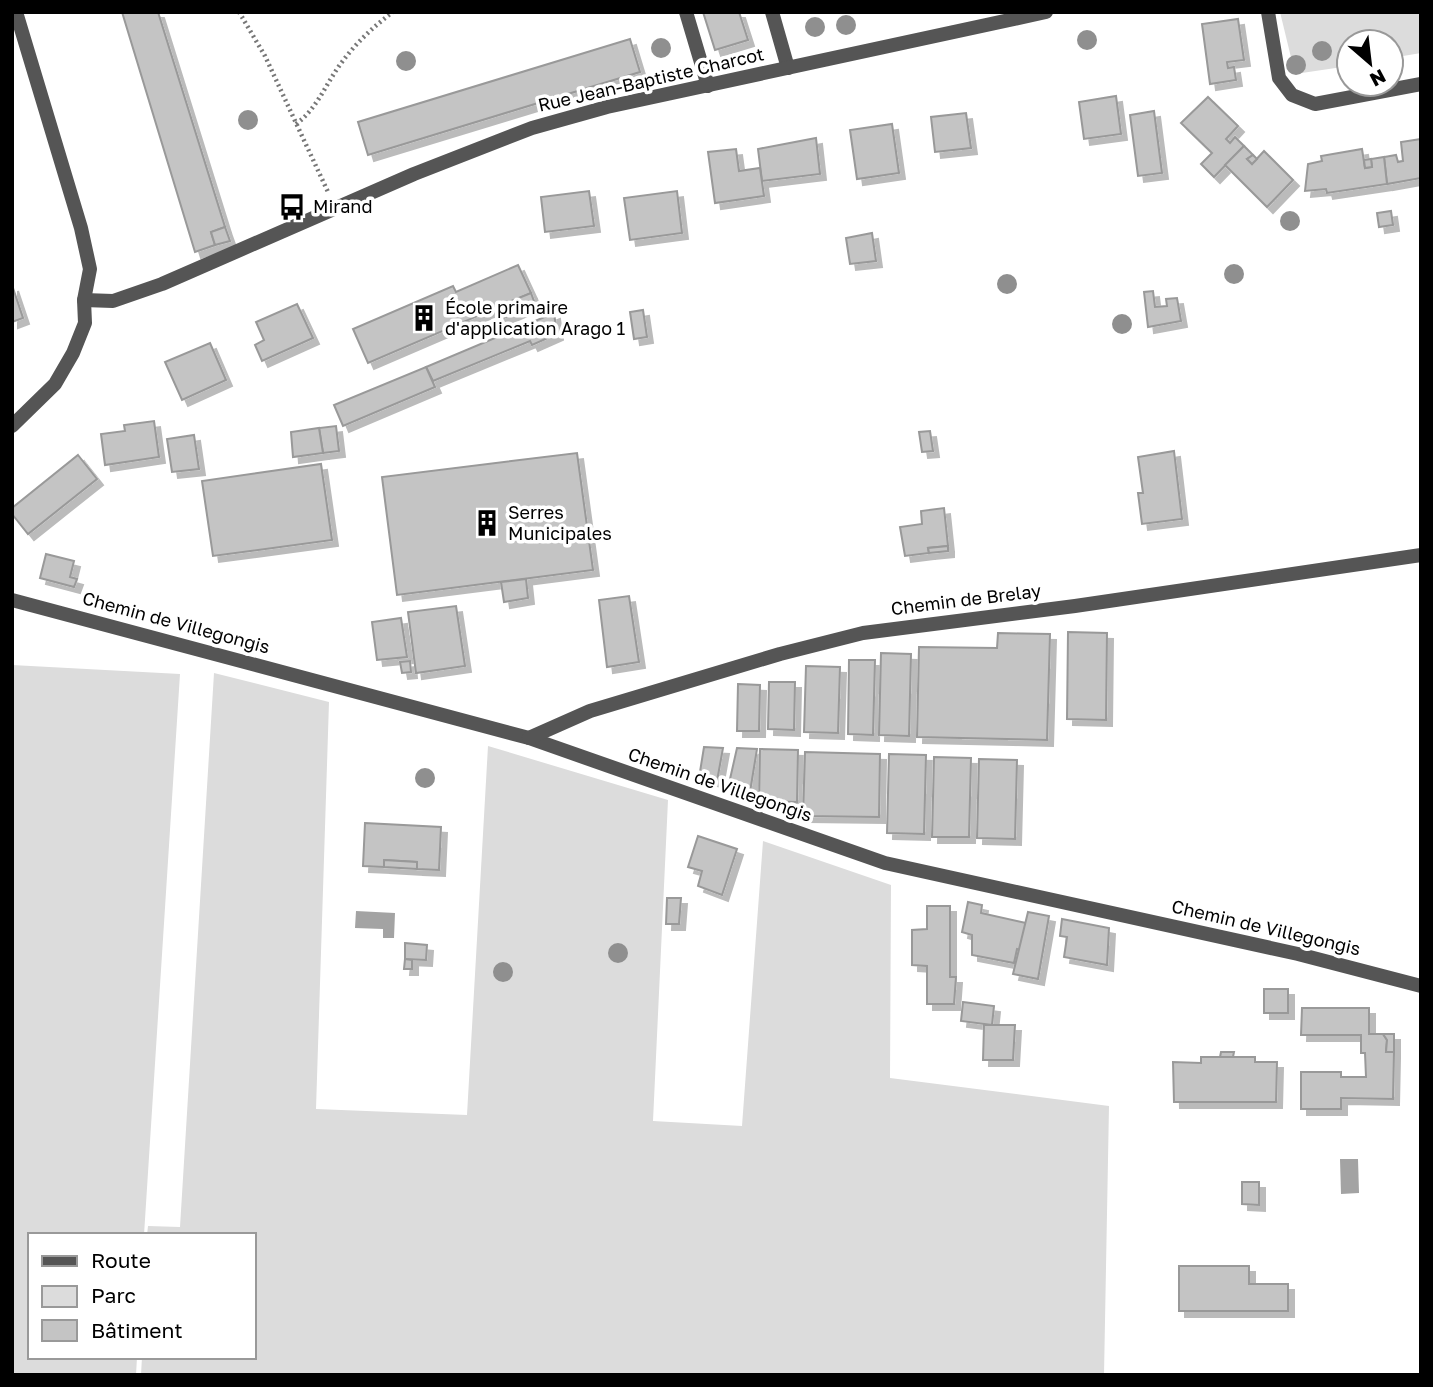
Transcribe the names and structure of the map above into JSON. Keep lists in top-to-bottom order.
{
  "streets": {
    "street": ["Rue Jean-Baptiste Charcot", "Chemin de Brelay", "Chemin de Villegongis"]
  },
  "crossings": [
    ["Chemin de Brelay", "Chemin de Villegongis"]
  ],
  "places": {
    "bus stop": ["Mirand"],
    "building": ["École primaire d'application Arago 1", "Serres Municipales"]
  },
  "legend": ["Route", "Parc", "Bâtiment"],
  "north": "bottom right"
}
